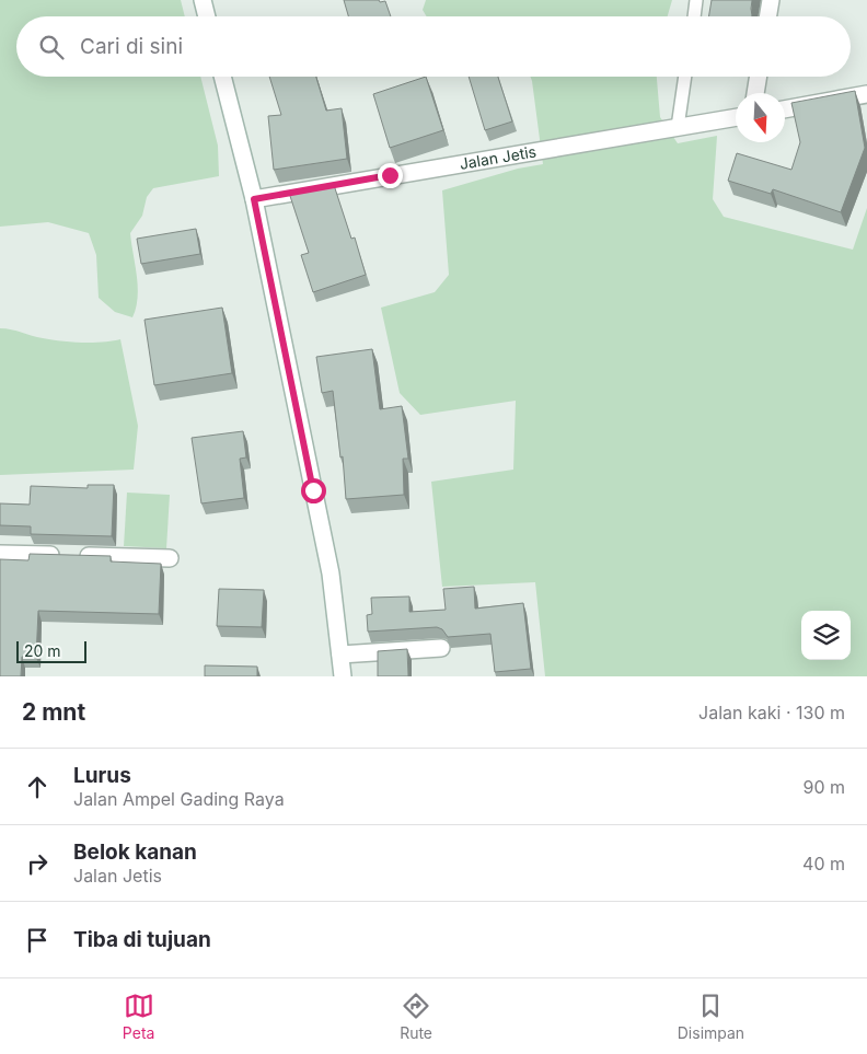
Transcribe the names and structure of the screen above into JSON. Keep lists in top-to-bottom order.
{
  "streets": {
    "street": ["Jalan Jetis"]
  },
  "scale_bar": "20 m",
  "north": "bottom",
  "page": {
    "search": "Cari di sini",
    "scale": "20 m",
    "heading": ["2 mnt", "Jalan kaki · 130 m"],
    "list": [
      ["Lurus", "Jalan Ampel Gading Raya", "90 m"],
      ["Belok kanan", "Jalan Jetis", "40 m"],
      "Tiba di tujuan"
    ],
    "nav": ["Peta", "Rute", "Disimpan"]
  }
}
